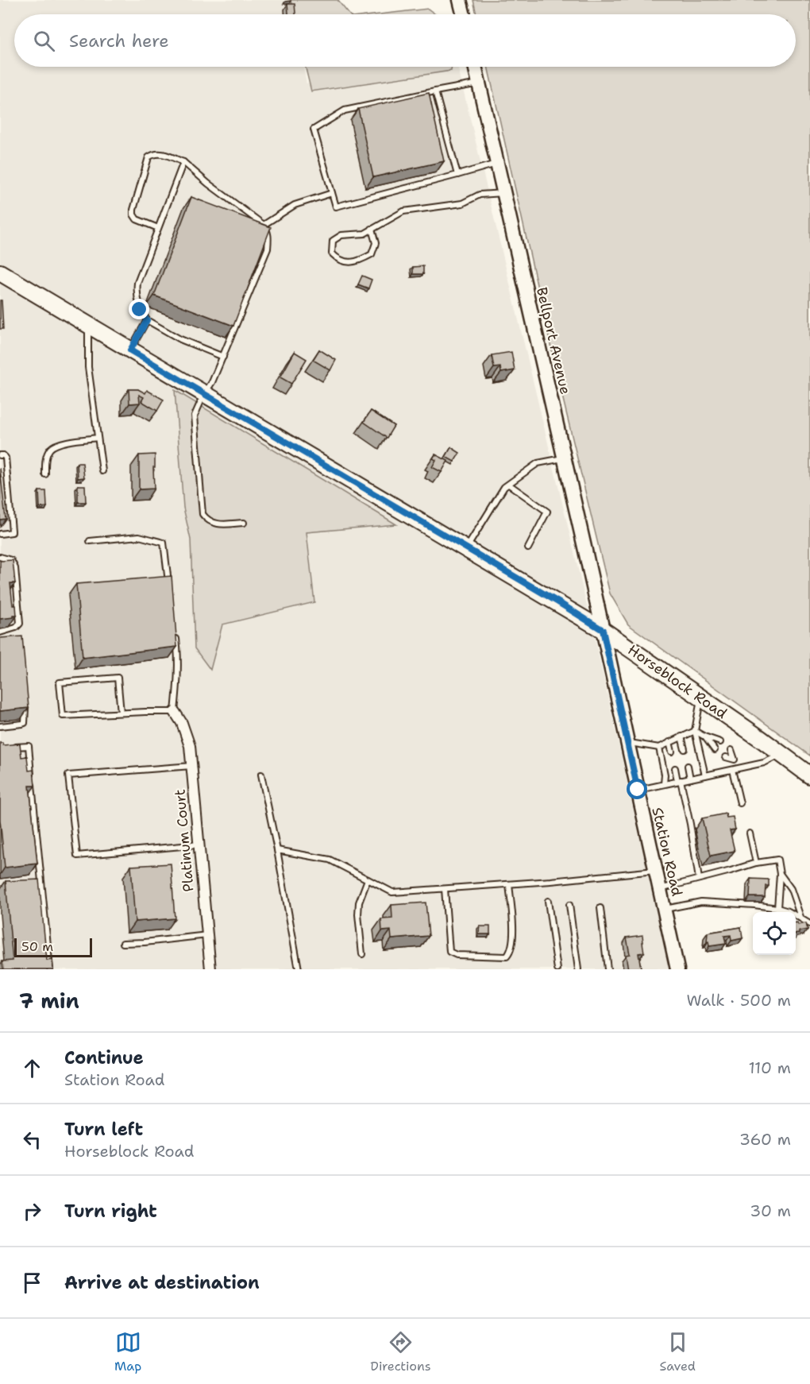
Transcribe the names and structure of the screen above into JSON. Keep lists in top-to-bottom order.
{
  "streets": {
    "main road": ["Bellport Avenue", "Horseblock Road", "Station Road"],
    "street": ["Platinum Court"]
  },
  "crossings": [
    ["Bellport Avenue", "Horseblock Road"],
    ["Bellport Avenue", "Station Road"],
    ["Horseblock Road", "Station Road"]
  ],
  "scale_bar": "50 m",
  "page": {
    "search": "Search here",
    "scale": "50 m",
    "heading": ["7 min", "Walk · 500 m"],
    "list": [
      ["Continue", "Station Road", "110 m"],
      ["Turn left", "Horseblock Road", "360 m"],
      ["Turn right", "30 m"],
      "Arrive at destination"
    ],
    "nav": ["Map", "Directions", "Saved"]
  }
}
